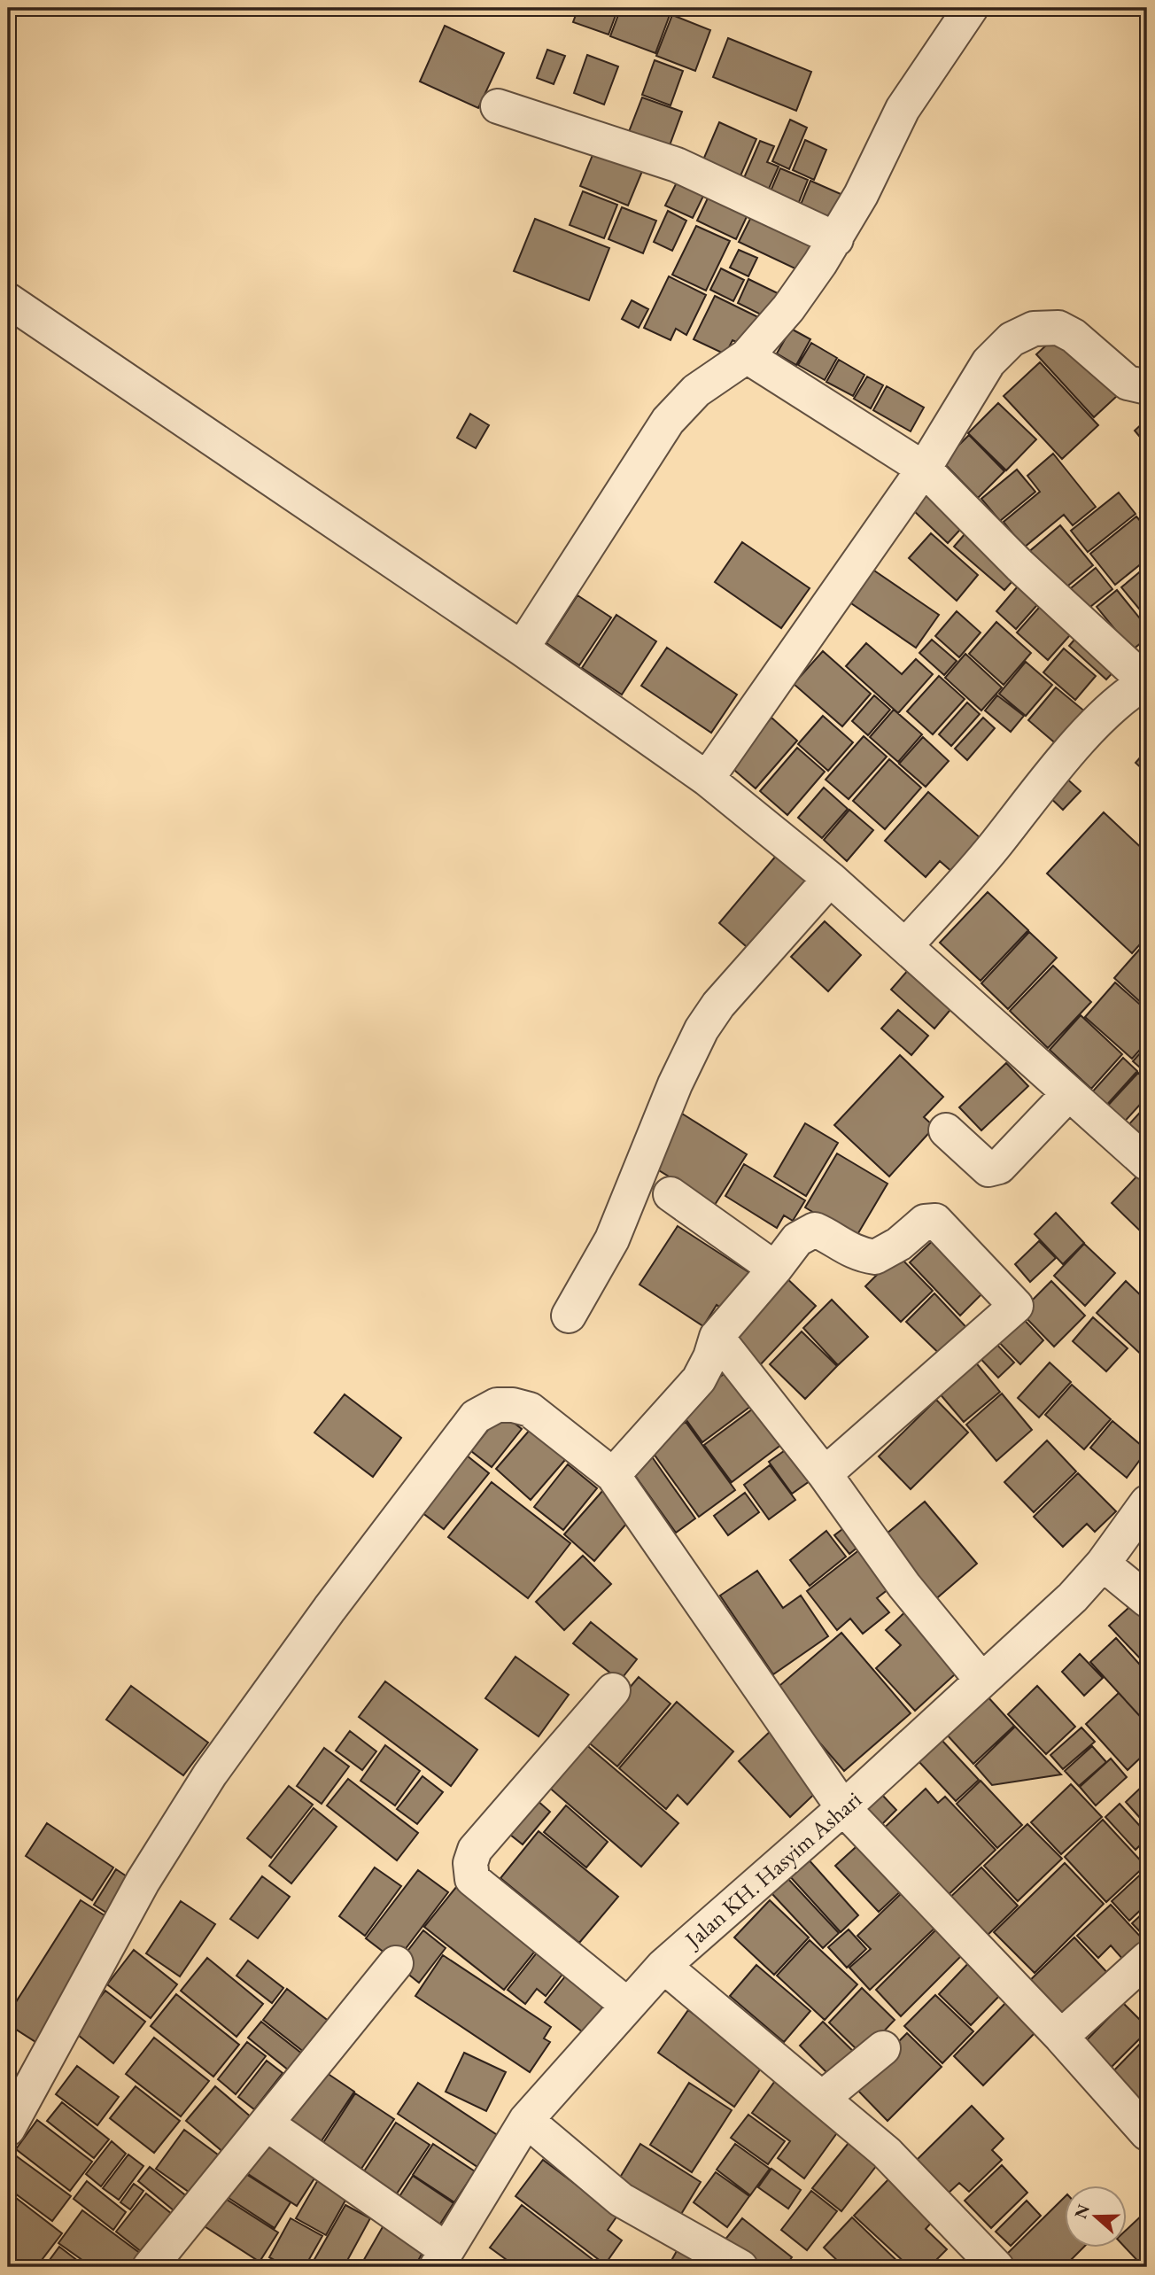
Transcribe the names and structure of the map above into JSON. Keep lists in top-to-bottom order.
{
  "streets": {
    "street": ["Jalan KH. Hasyim Ashari"]
  },
  "north": "left"
}
